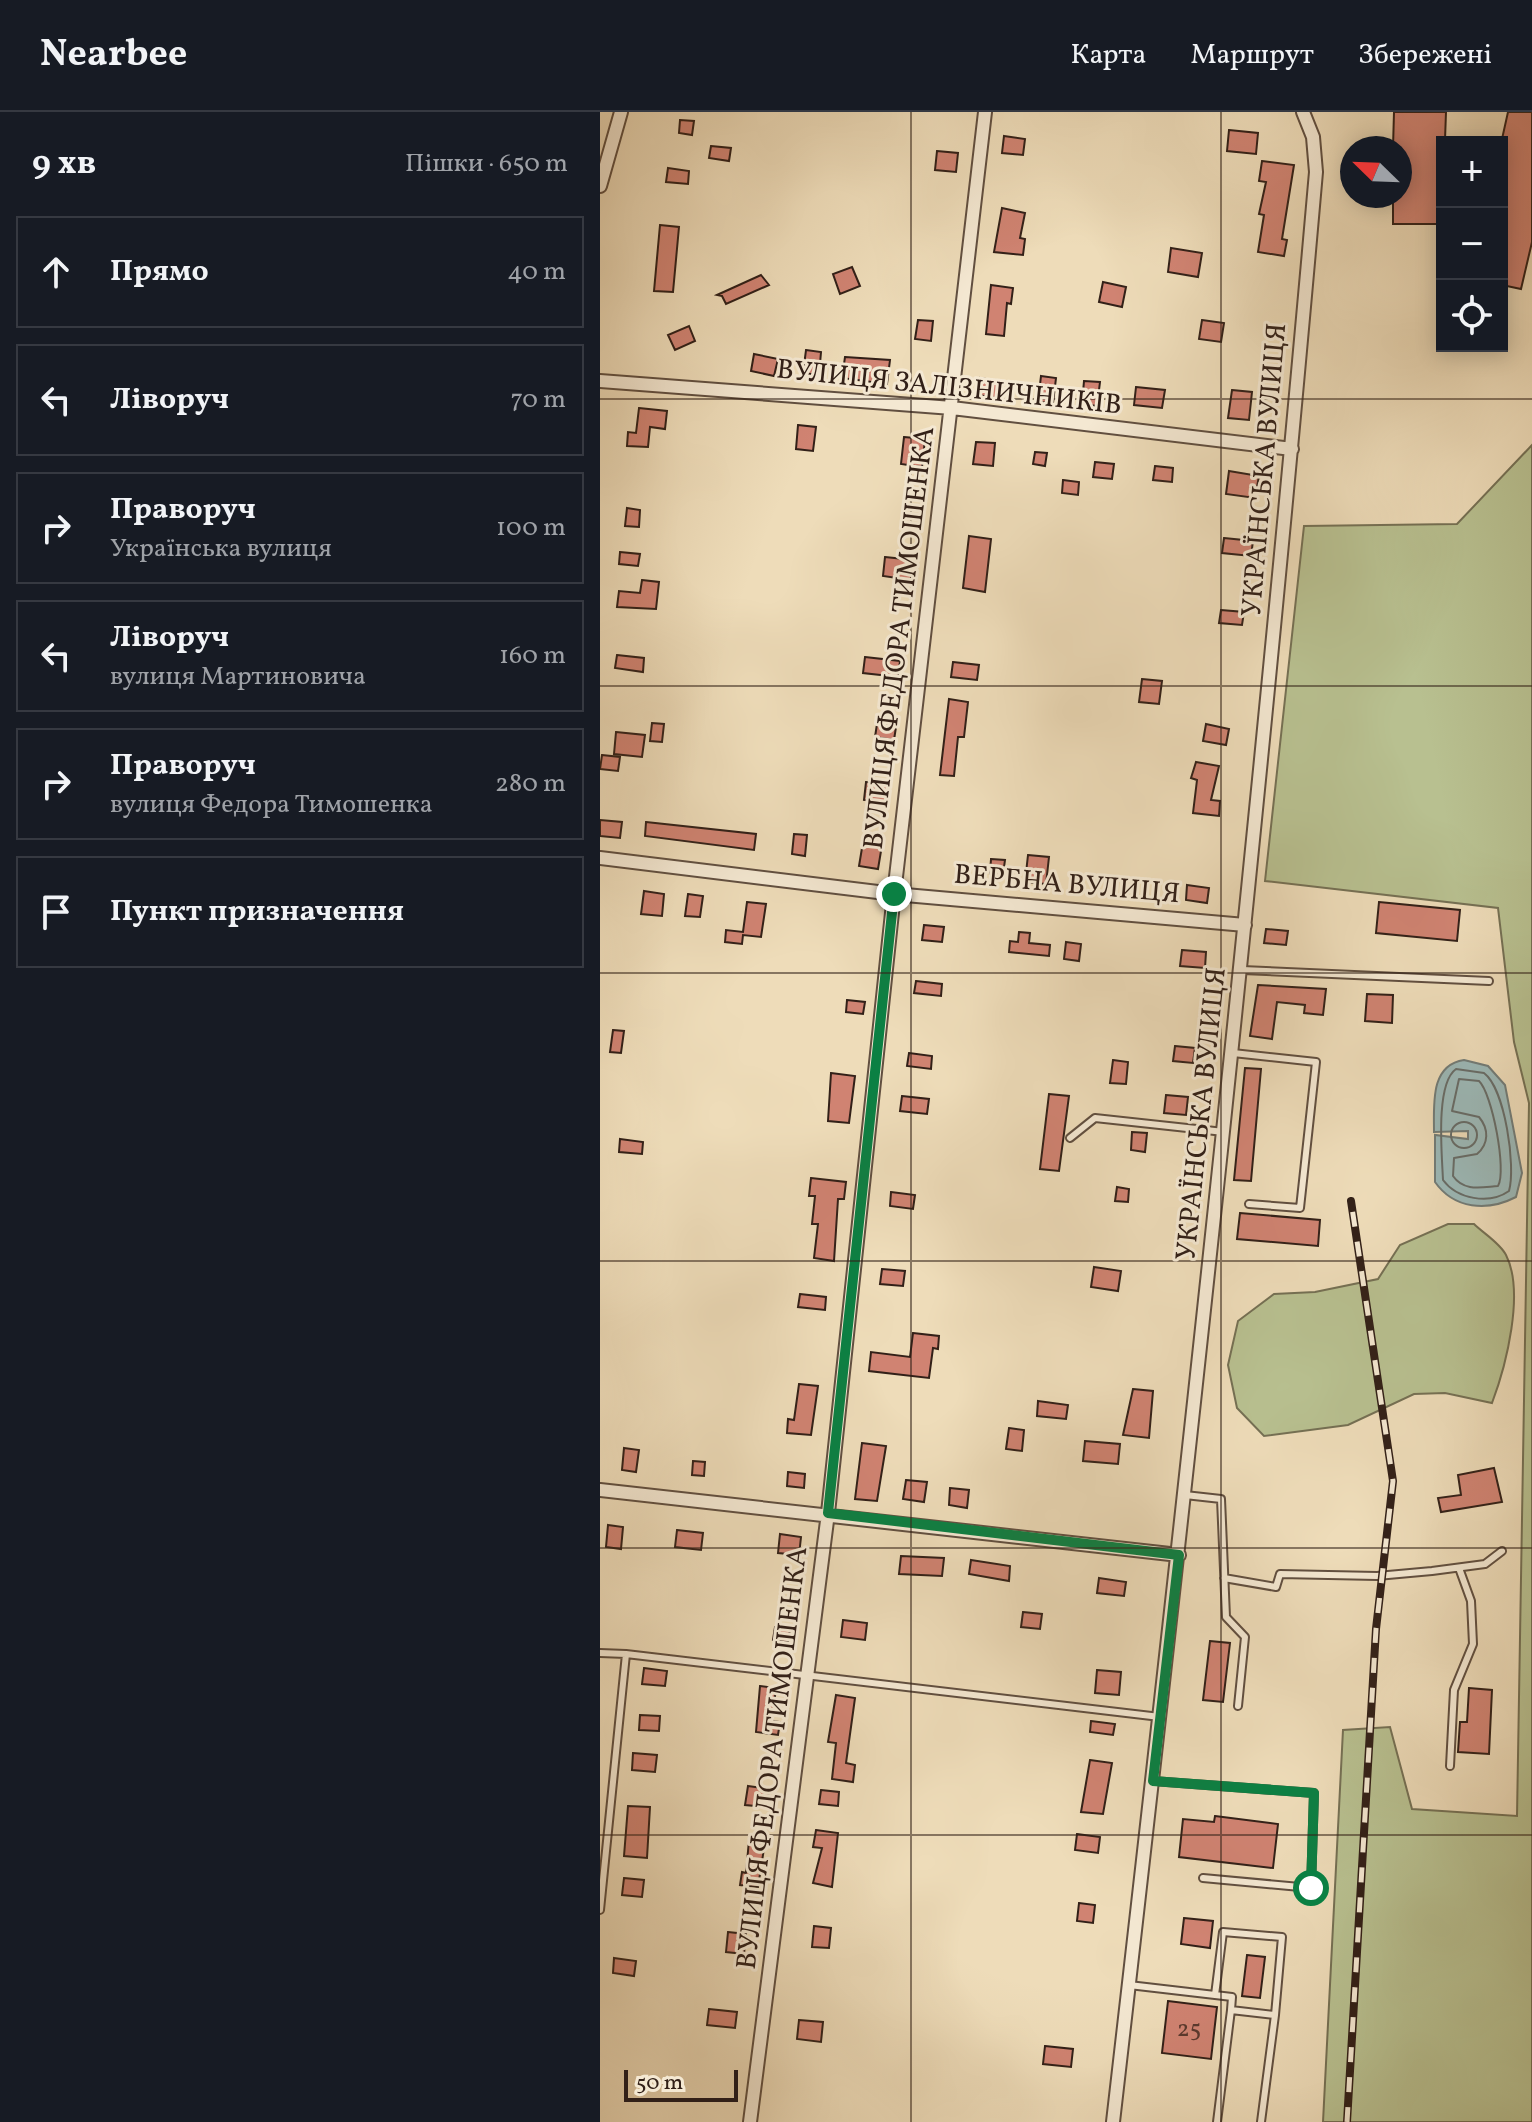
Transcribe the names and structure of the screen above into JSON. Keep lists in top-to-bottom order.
{
  "streets": {
    "street": [
      "ВУЛИЦЯ ЗАЛІЗНИЧНИКІВ",
      "УКРАЇНСЬКА ВУЛИЦЯ",
      "ВУЛИЦЯ ФЕДОРА ТИМОШЕНКА",
      "ВЕРБНА ВУЛИЦЯ"
    ]
  },
  "crossings": [
    ["ВУЛИЦЯ ЗАЛІЗНИЧНИКІВ", "УКРАЇНСЬКА ВУЛИЦЯ"],
    ["ВУЛИЦЯ ЗАЛІЗНИЧНИКІВ", "ВУЛИЦЯ ФЕДОРА ТИМОШЕНКА"],
    ["УКРАЇНСЬКА ВУЛИЦЯ", "ВЕРБНА ВУЛИЦЯ"],
    ["ВУЛИЦЯ ФЕДОРА ТИМОШЕНКА", "ВЕРБНА ВУЛИЦЯ"]
  ],
  "house_numbers": ["25"],
  "scale_bar": "50 m",
  "north": "top left",
  "page": {
    "header": "Nearbee",
    "nav": ["Карта", "Маршрут", "Збережені"],
    "heading": ["9 хв", "Пішки · 650 m"],
    "map_buttons": ["+", "−"],
    "list": [
      ["Прямо", "40 m"],
      ["Ліворуч", "70 m"],
      ["Праворуч", "Українська вулиця", "100 m"],
      ["Ліворуч", "вулиця Мартиновича", "160 m"],
      ["Праворуч", "вулиця Федора Тимошенка", "280 m"],
      "Пункт призначення"
    ],
    "scale": "50 m"
  }
}
